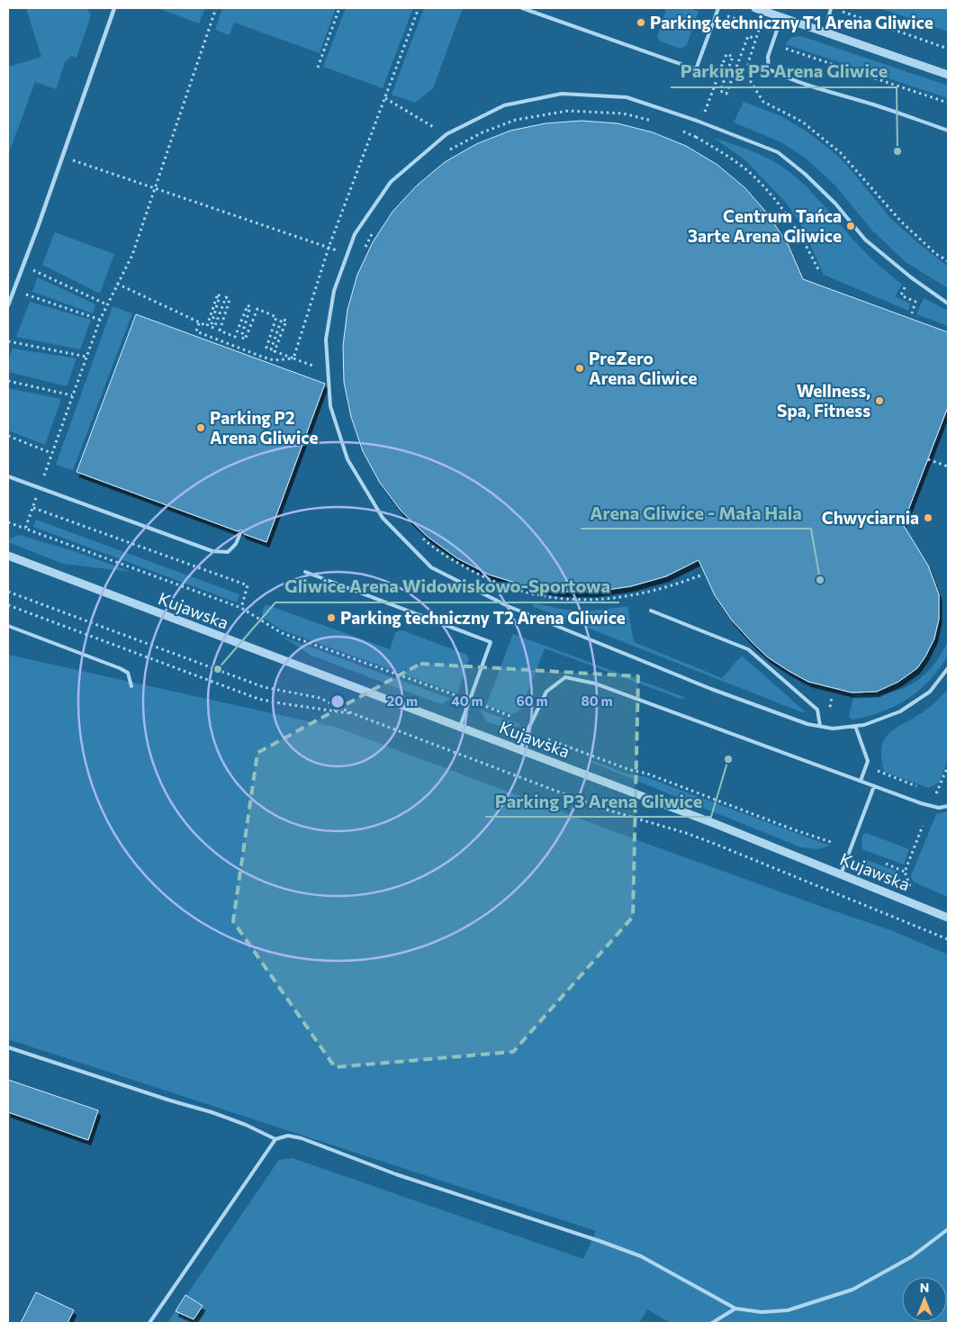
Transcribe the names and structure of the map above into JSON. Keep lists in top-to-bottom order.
{
  "streets": {
    "street": ["Kujawska"]
  },
  "places": [
    "Parking techniczny T1 Arena Gliwice",
    "Parking P5 Arena Gliwice",
    "Centrum Tańca 3arte Arena Gliwice",
    "PreZero Arena Gliwice",
    "Wellness, Spa, Fitness",
    "Parking P2 Arena Gliwice",
    "Chwyciarnia",
    "Arena Gliwice - Mała Hala",
    "Parking techniczny T2 Arena Gliwice",
    "Gliwice Arena Widowiskowo-Sportowa",
    "Parking P3 Arena Gliwice"
  ],
  "north": "top",
  "rings": [
    "20 m",
    "40 m",
    "60 m",
    "80 m"
  ]
}
